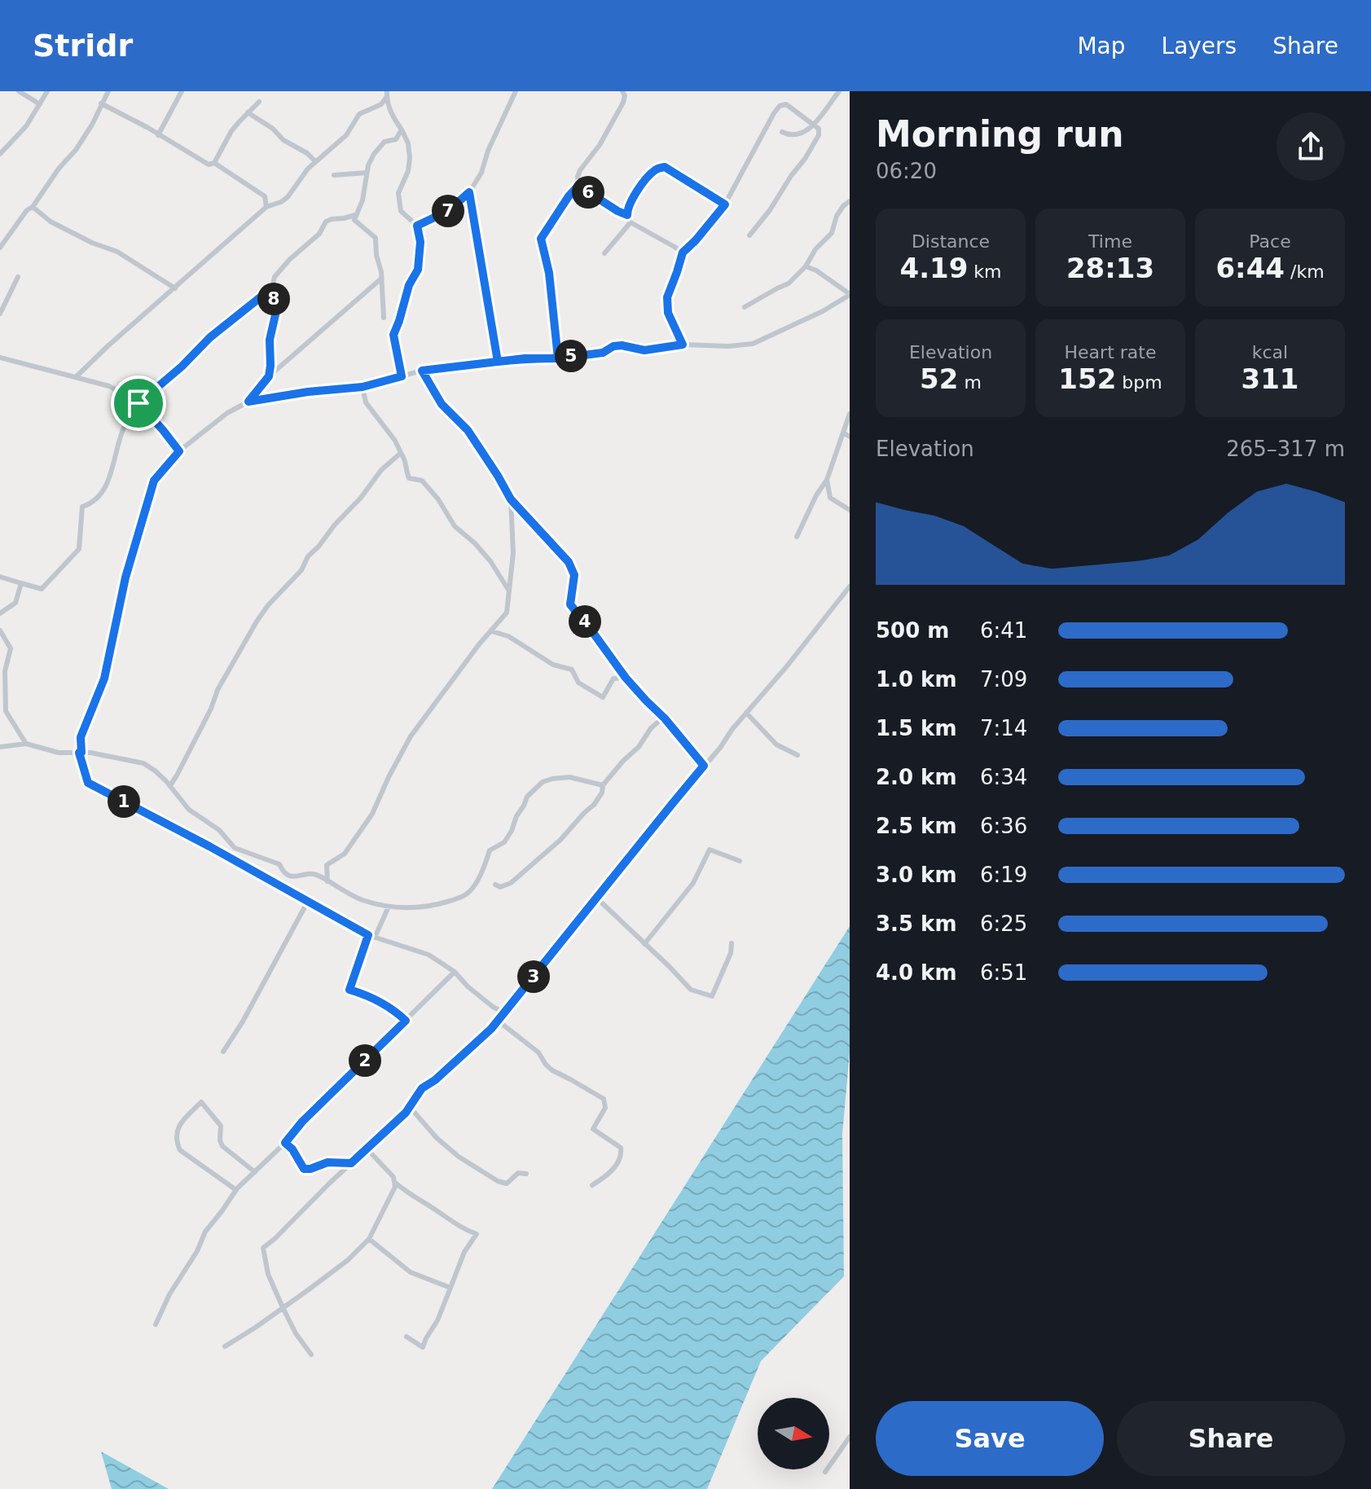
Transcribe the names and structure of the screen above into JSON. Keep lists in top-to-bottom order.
{
  "north": "right",
  "page": {
    "header": "Stridr",
    "nav": ["Map", "Layers", "Share"],
    "heading": ["Morning run", "06:20"],
    "pins": [
      "6",
      "7",
      "8",
      "5",
      "4",
      "1",
      "3",
      "2"
    ],
    "stats": [
      ["Distance", "4.19 km"],
      ["Time", "28:13"],
      ["Pace", "6:44 /km"],
      ["Elevation", "52 m"],
      ["Heart rate", "152 bpm"],
      ["kcal", "311"]
    ],
    "chart": ["Elevation", "265–317 m"],
    "list": [
      {
        "name": "500 m",
        "note": "6:41"
      },
      {
        "name": "1.0 km",
        "note": "7:09"
      },
      {
        "name": "1.5 km",
        "note": "7:14"
      },
      {
        "name": "2.0 km",
        "note": "6:34"
      },
      {
        "name": "2.5 km",
        "note": "6:36"
      },
      {
        "name": "3.0 km",
        "note": "6:19"
      },
      {
        "name": "3.5 km",
        "note": "6:25"
      },
      {
        "name": "4.0 km",
        "note": "6:51"
      }
    ],
    "buttons": ["Save", "Share"]
  }
}
